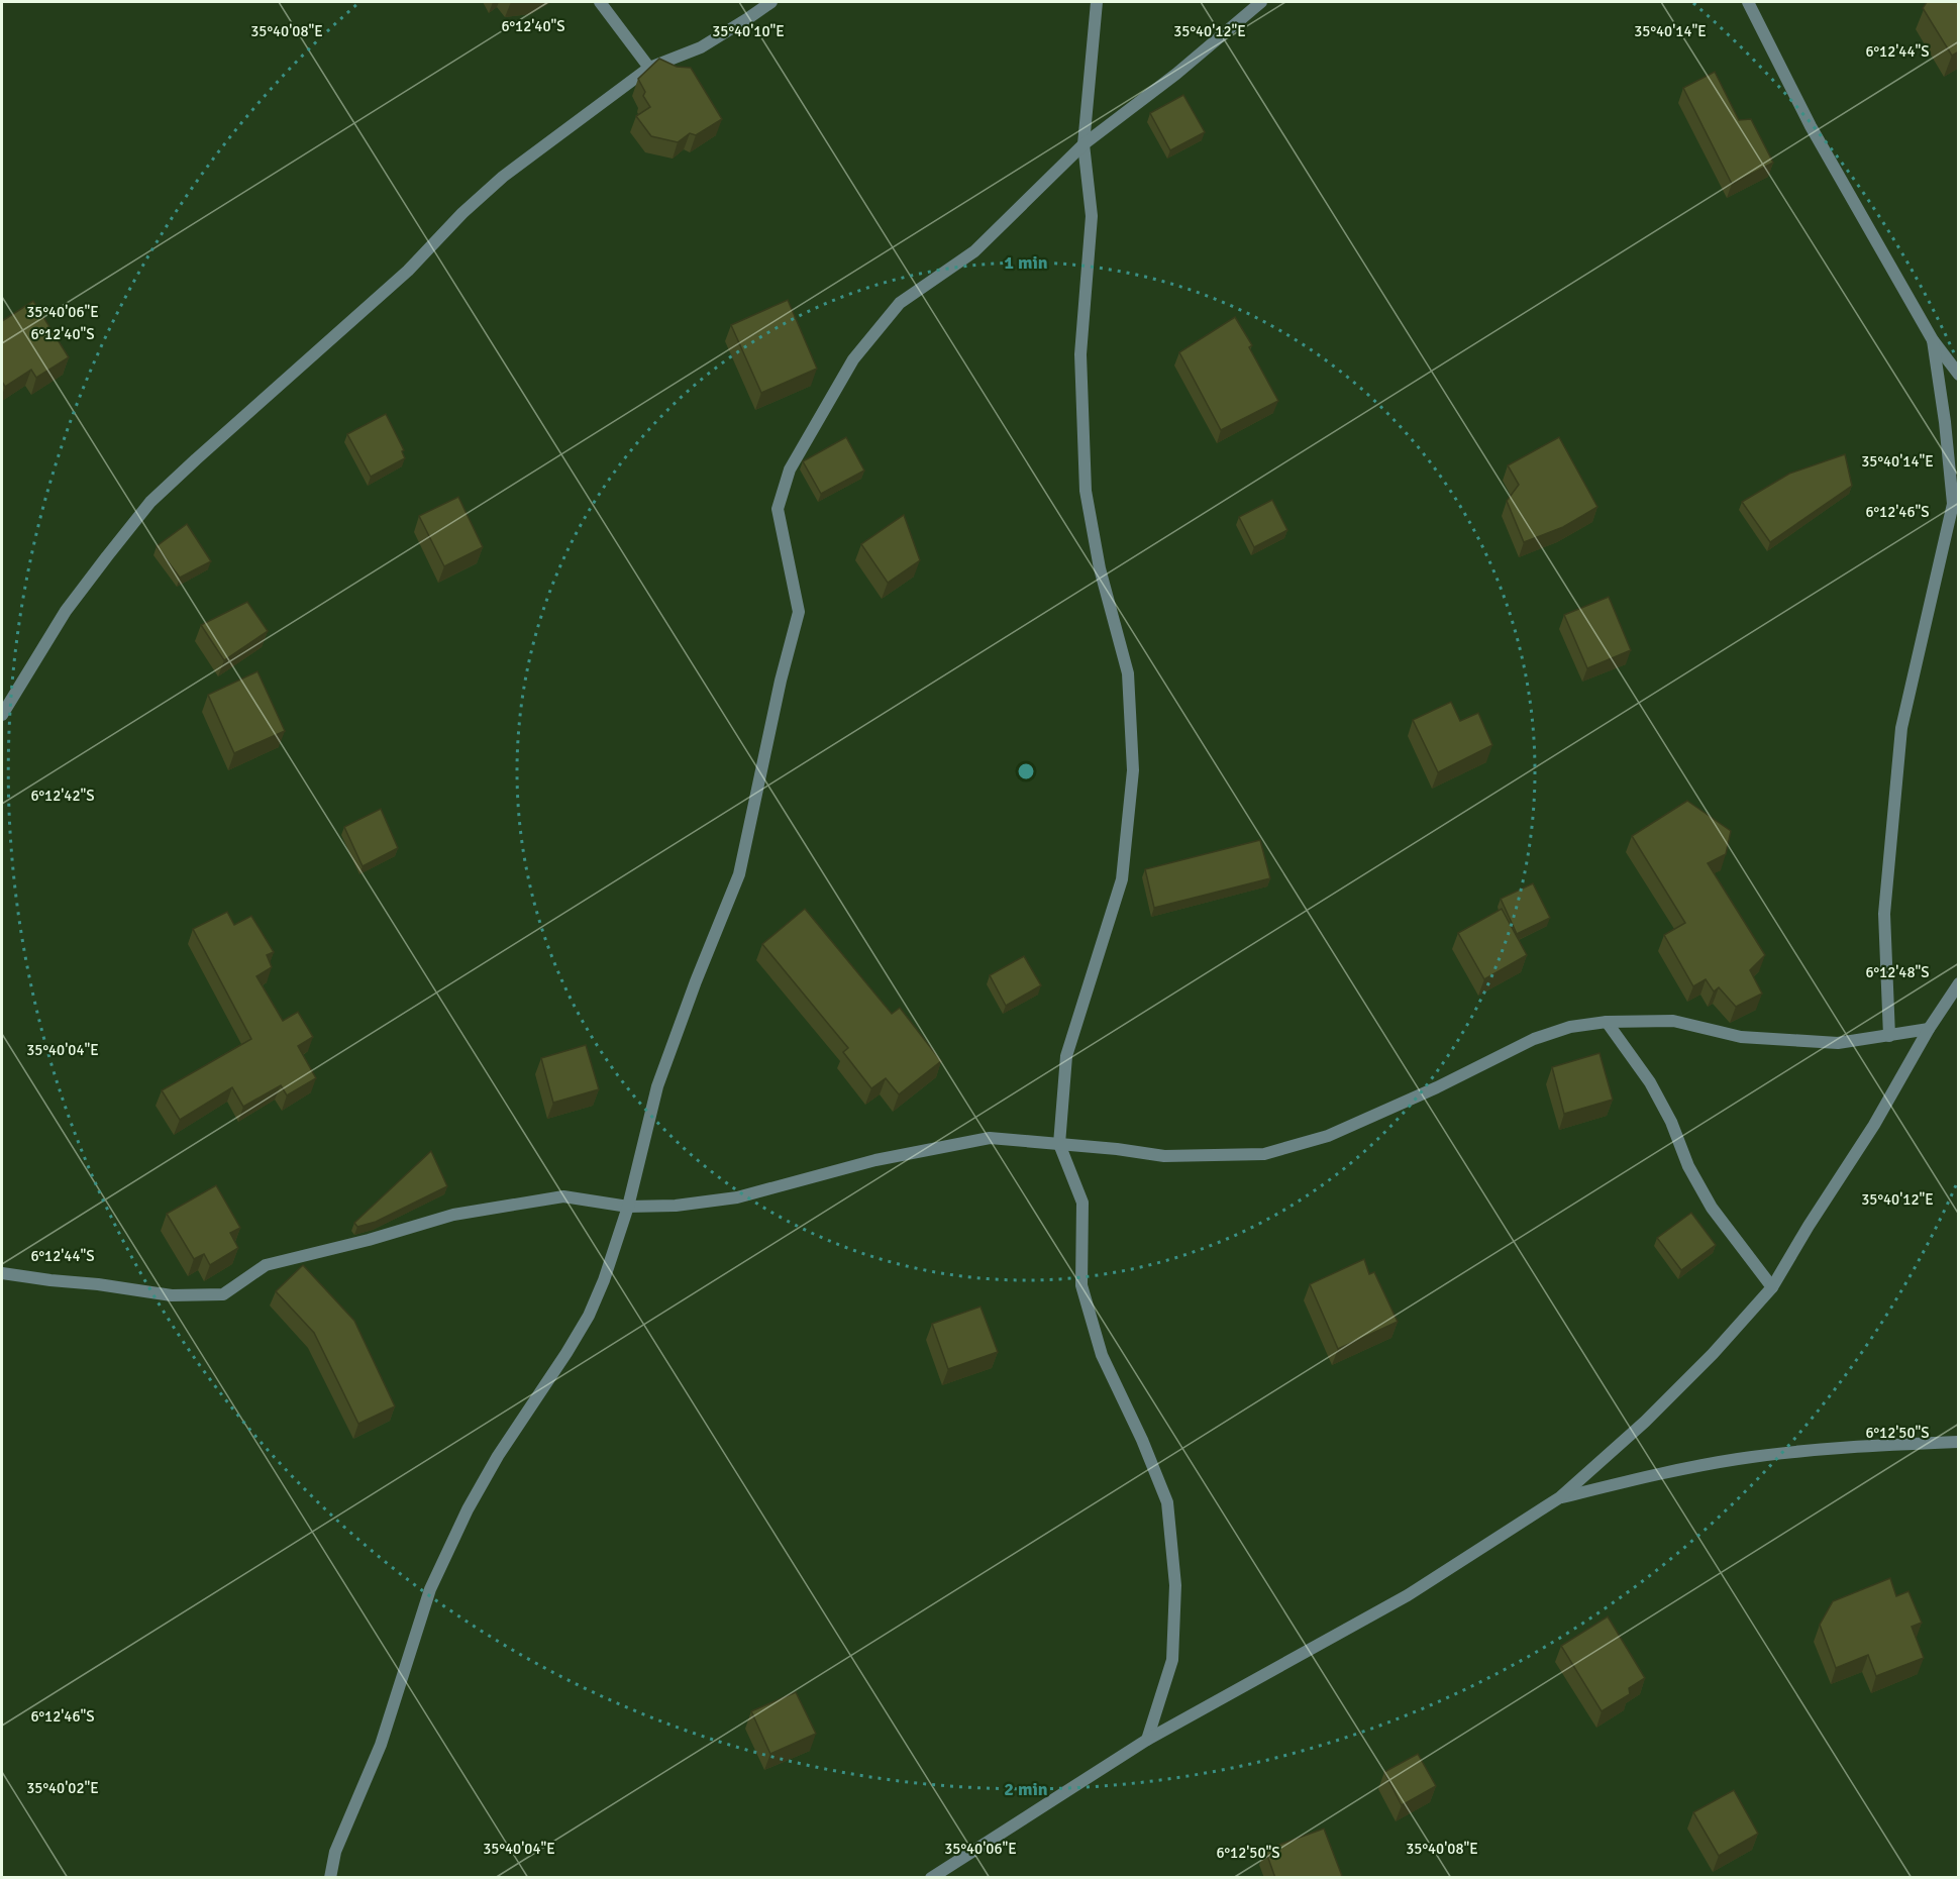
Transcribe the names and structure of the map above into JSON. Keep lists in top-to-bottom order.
{
  "coordinates": [
    "6°12'40\"S",
    "35°40'10\"E",
    "35°40'14\"E",
    "35°40'08\"E",
    "35°40'12\"E",
    "6°12'44\"S",
    "35°40'06\"E",
    "6°12'46\"S",
    "6°12'42\"S",
    "6°12'48\"S",
    "35°40'04\"E",
    "6°12'50\"S",
    "35°40'02\"E"
  ],
  "rings": ["1 min", "2 min"]
}
